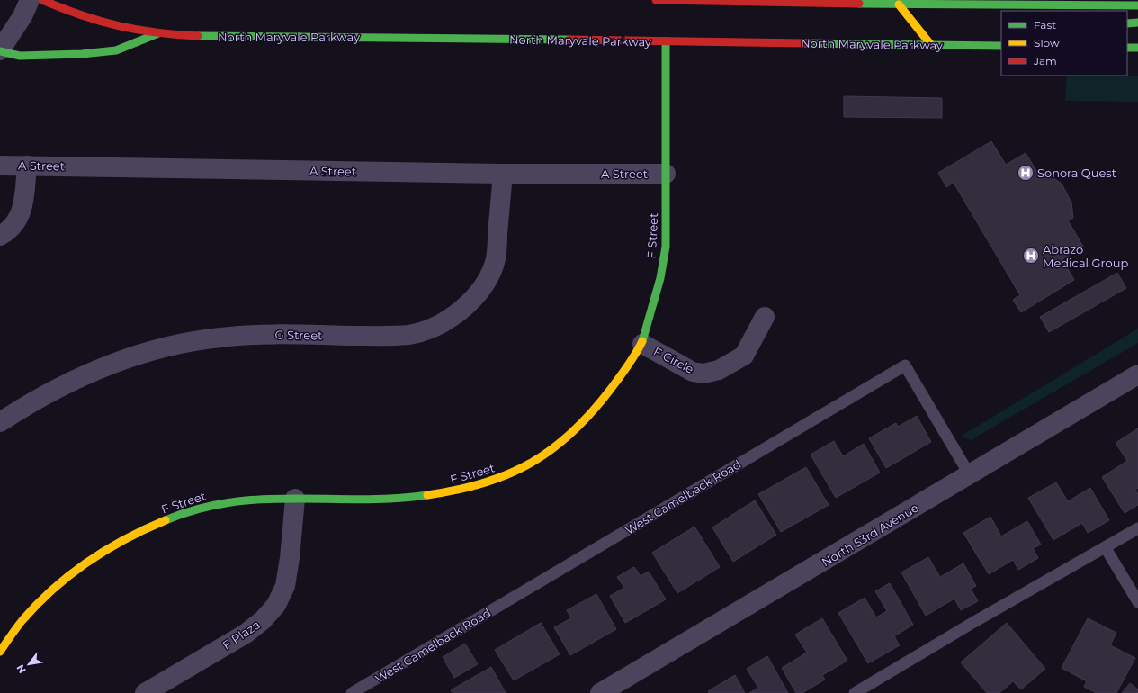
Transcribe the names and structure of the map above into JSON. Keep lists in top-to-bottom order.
{
  "streets": {
    "street": [
      "North Maryvale Parkway",
      "A Street",
      "F Street",
      "G Street",
      "F Circle",
      "North 53rd Avenue",
      "F Plaza"
    ],
    "lane": ["West Camelback Road"]
  },
  "crossings": [
    ["North Maryvale Parkway", "F Street"],
    ["A Street", "F Street"],
    ["A Street", "G Street"],
    ["F Street", "F Circle"],
    ["F Street", "F Plaza"],
    ["West Camelback Road", "North 53rd Avenue"]
  ],
  "places": {
    "hospital": ["Sonora Quest", "Abrazo Medical Group"]
  },
  "legend": ["Fast", "Slow", "Jam"],
  "north": "bottom left"
}
